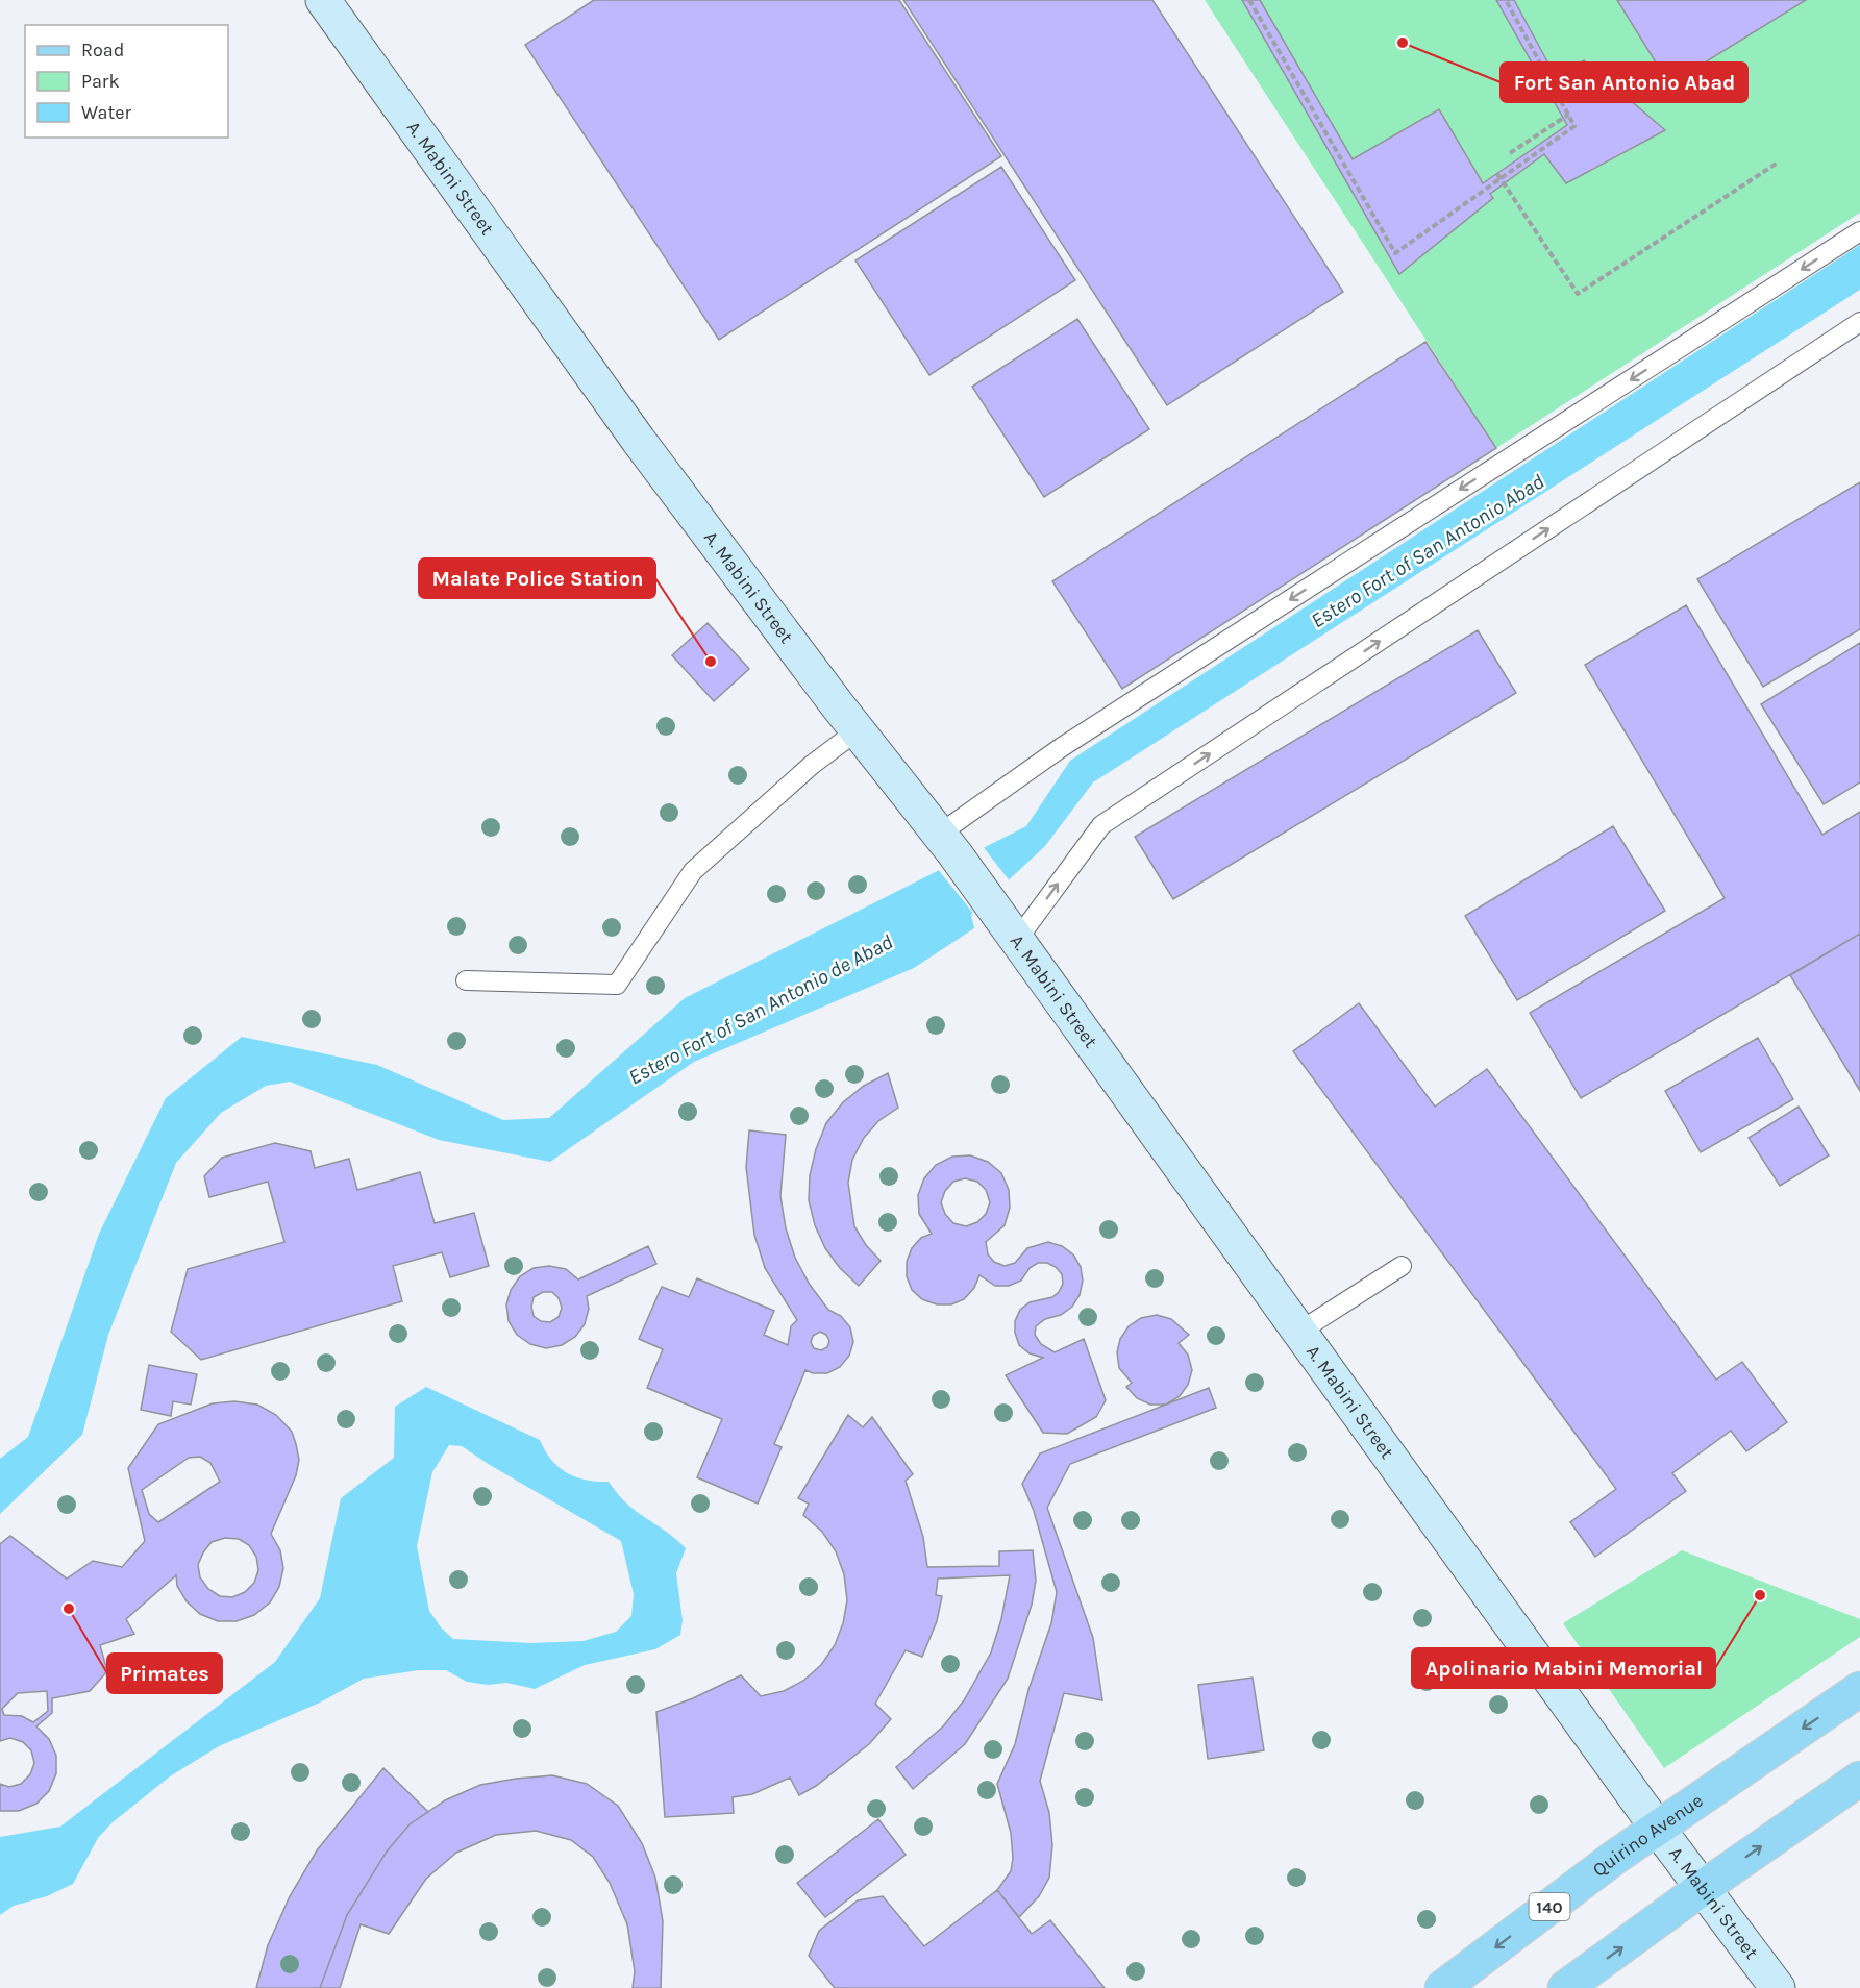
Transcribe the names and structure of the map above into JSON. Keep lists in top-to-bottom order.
{
  "streets": {
    "main road": ["A. Mabini Street", "Quirino Avenue", "140"]
  },
  "crossings": [
    ["A. Mabini Street", "Quirino Avenue"]
  ],
  "water": ["Estero Fort of San Antonio Abad", "Estero Fort of San Antonio de Abad"],
  "places": [
    "Fort San Antonio Abad",
    "Malate Police Station",
    "Apolinario Mabini Memorial",
    "Primates"
  ],
  "legend": ["Road", "Park", "Water"]
}
